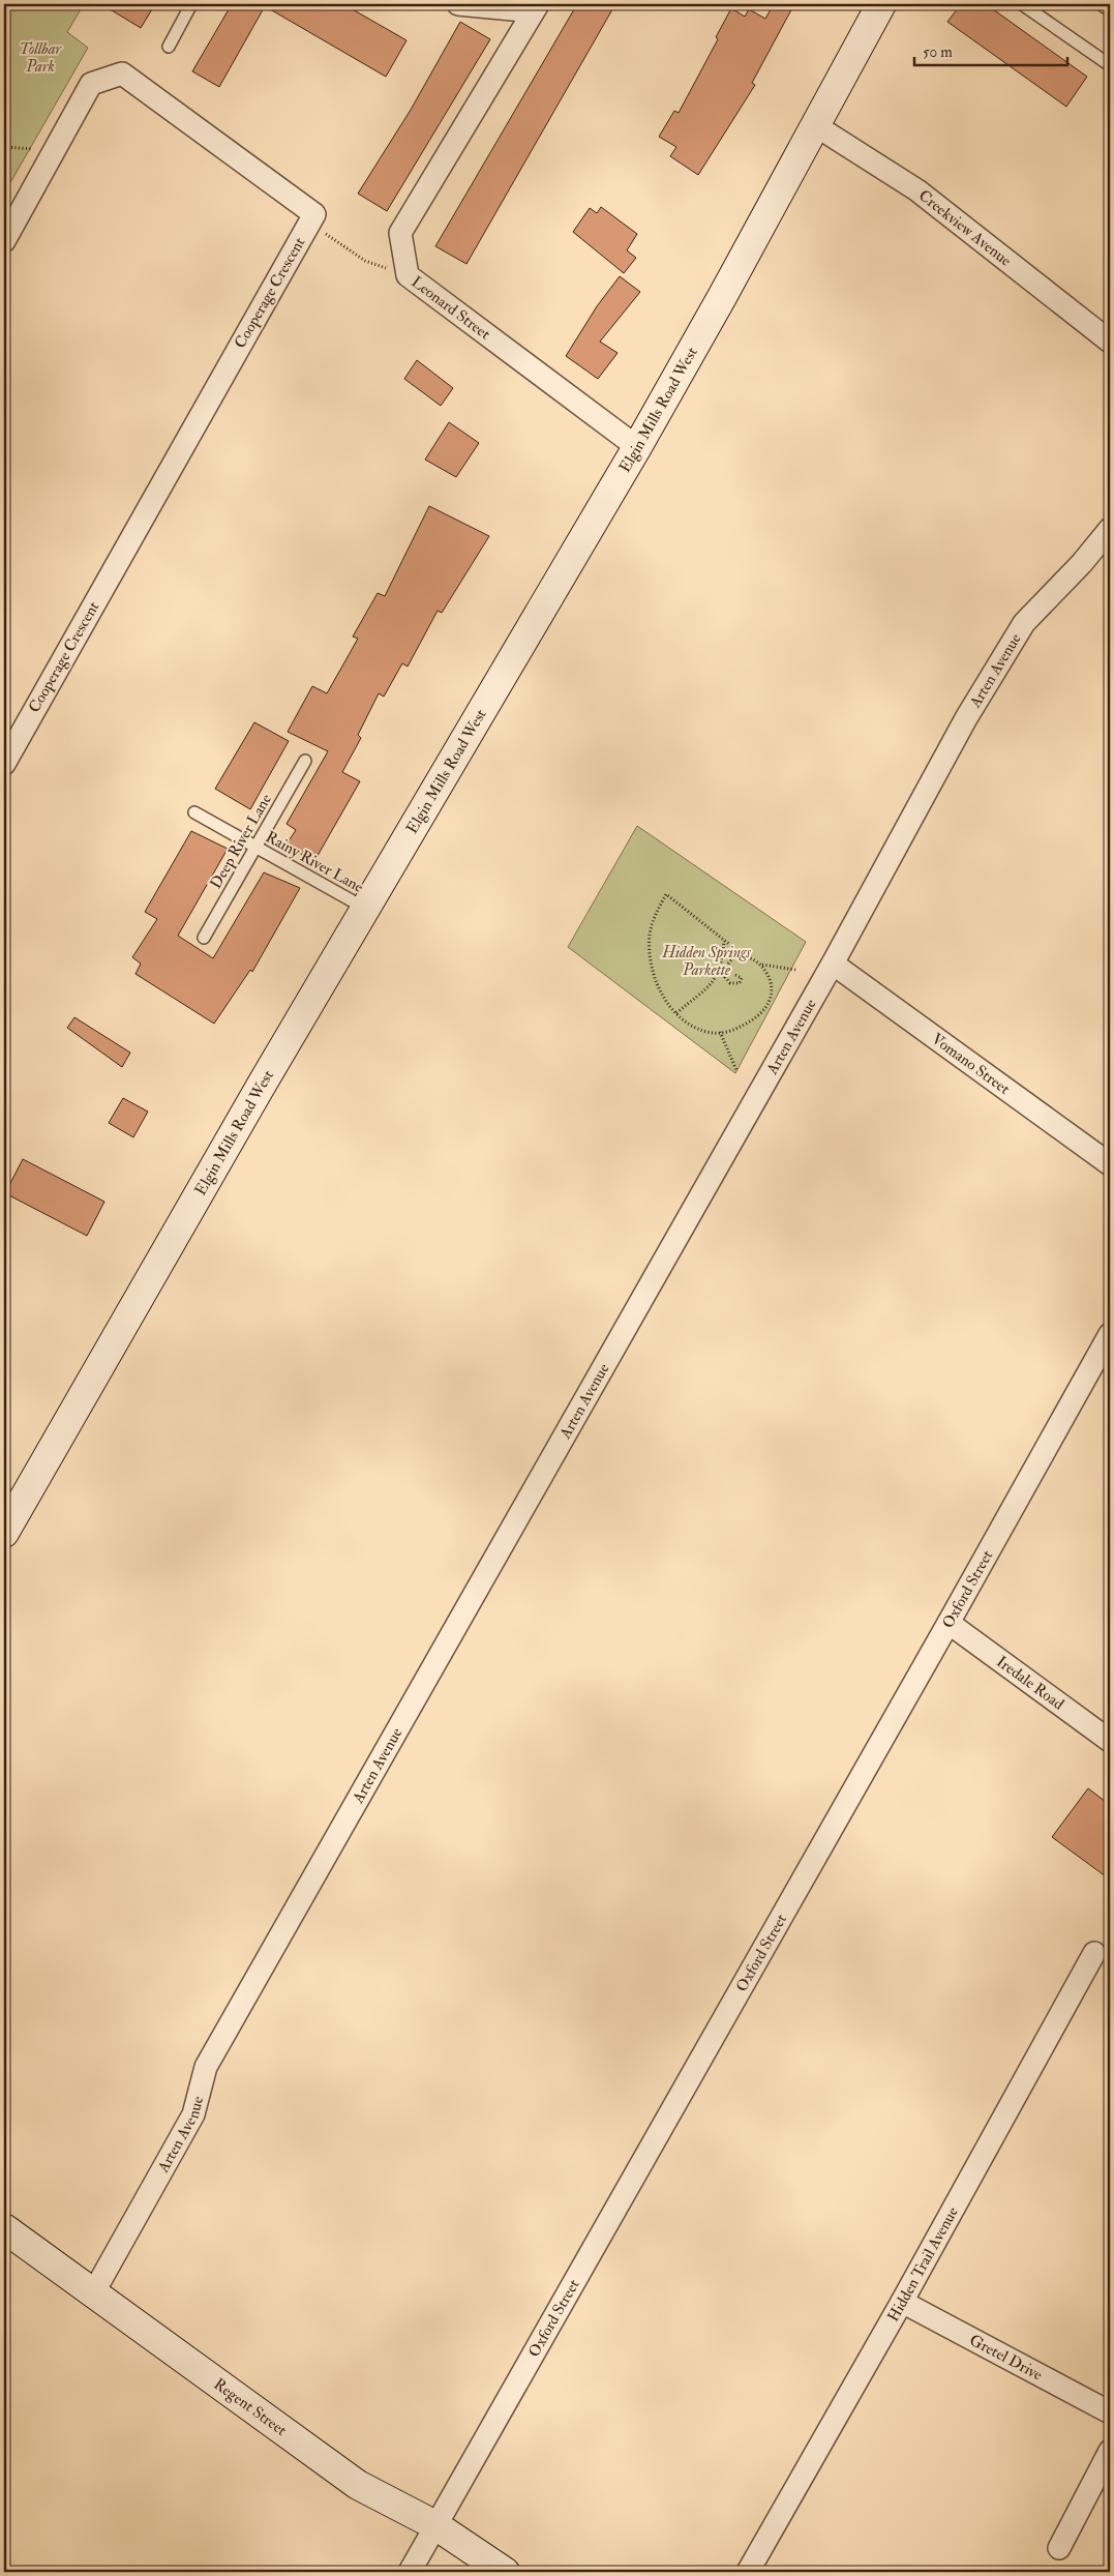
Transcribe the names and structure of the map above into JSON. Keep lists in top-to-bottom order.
{
  "streets": {
    "main road": ["Elgin Mills Road West", "Regent Street"],
    "street": [
      "Creekview Avenue",
      "Cooperage Crescent",
      "Leonard Street",
      "Arten Avenue",
      "Vomano Street",
      "Oxford Street",
      "Iredale Road",
      "Hidden Trail Avenue",
      "Gretel Drive"
    ],
    "lane": ["Deep River Lane", "Rainy River Lane"]
  },
  "crossings": [
    ["Creekview Avenue", "Elgin Mills Road West"],
    ["Leonard Street", "Elgin Mills Road West"],
    ["Elgin Mills Road West", "Rainy River Lane"],
    ["Arten Avenue", "Vomano Street"],
    ["Arten Avenue", "Regent Street"],
    ["Deep River Lane", "Rainy River Lane"],
    ["Oxford Street", "Iredale Road"],
    ["Oxford Street", "Regent Street"],
    ["Hidden Trail Avenue", "Gretel Drive"]
  ],
  "parks": ["Tollbar Park", "Hidden Springs Parkette"],
  "scale_bar": "50 m"
}
